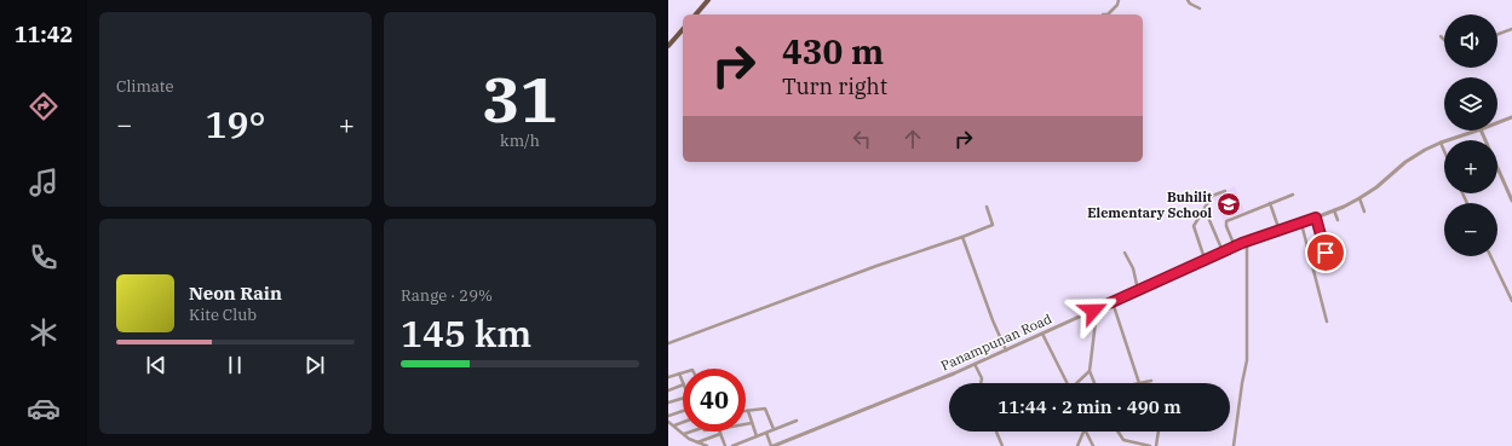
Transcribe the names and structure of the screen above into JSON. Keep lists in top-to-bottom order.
{
  "streets": {
    "street": ["Panampunan Road"]
  },
  "places": {
    "school or university": ["Buhilit Elementary School"]
  },
  "page": {
    "tabs": "11:42",
    "tile": [
      "Climate",
      ["31", "km/h"],
      ["Range · 29%", "145 km"]
    ],
    "map_buttons": ["+", "−"],
    "turn": ["430 m", "Turn right"],
    "heat": ["−", "19°", "+"],
    "song": ["Neon Rain", "Kite Club"],
    "limit": "40",
    "trip": "11:44 · 2 min · 490 m"
  }
}
